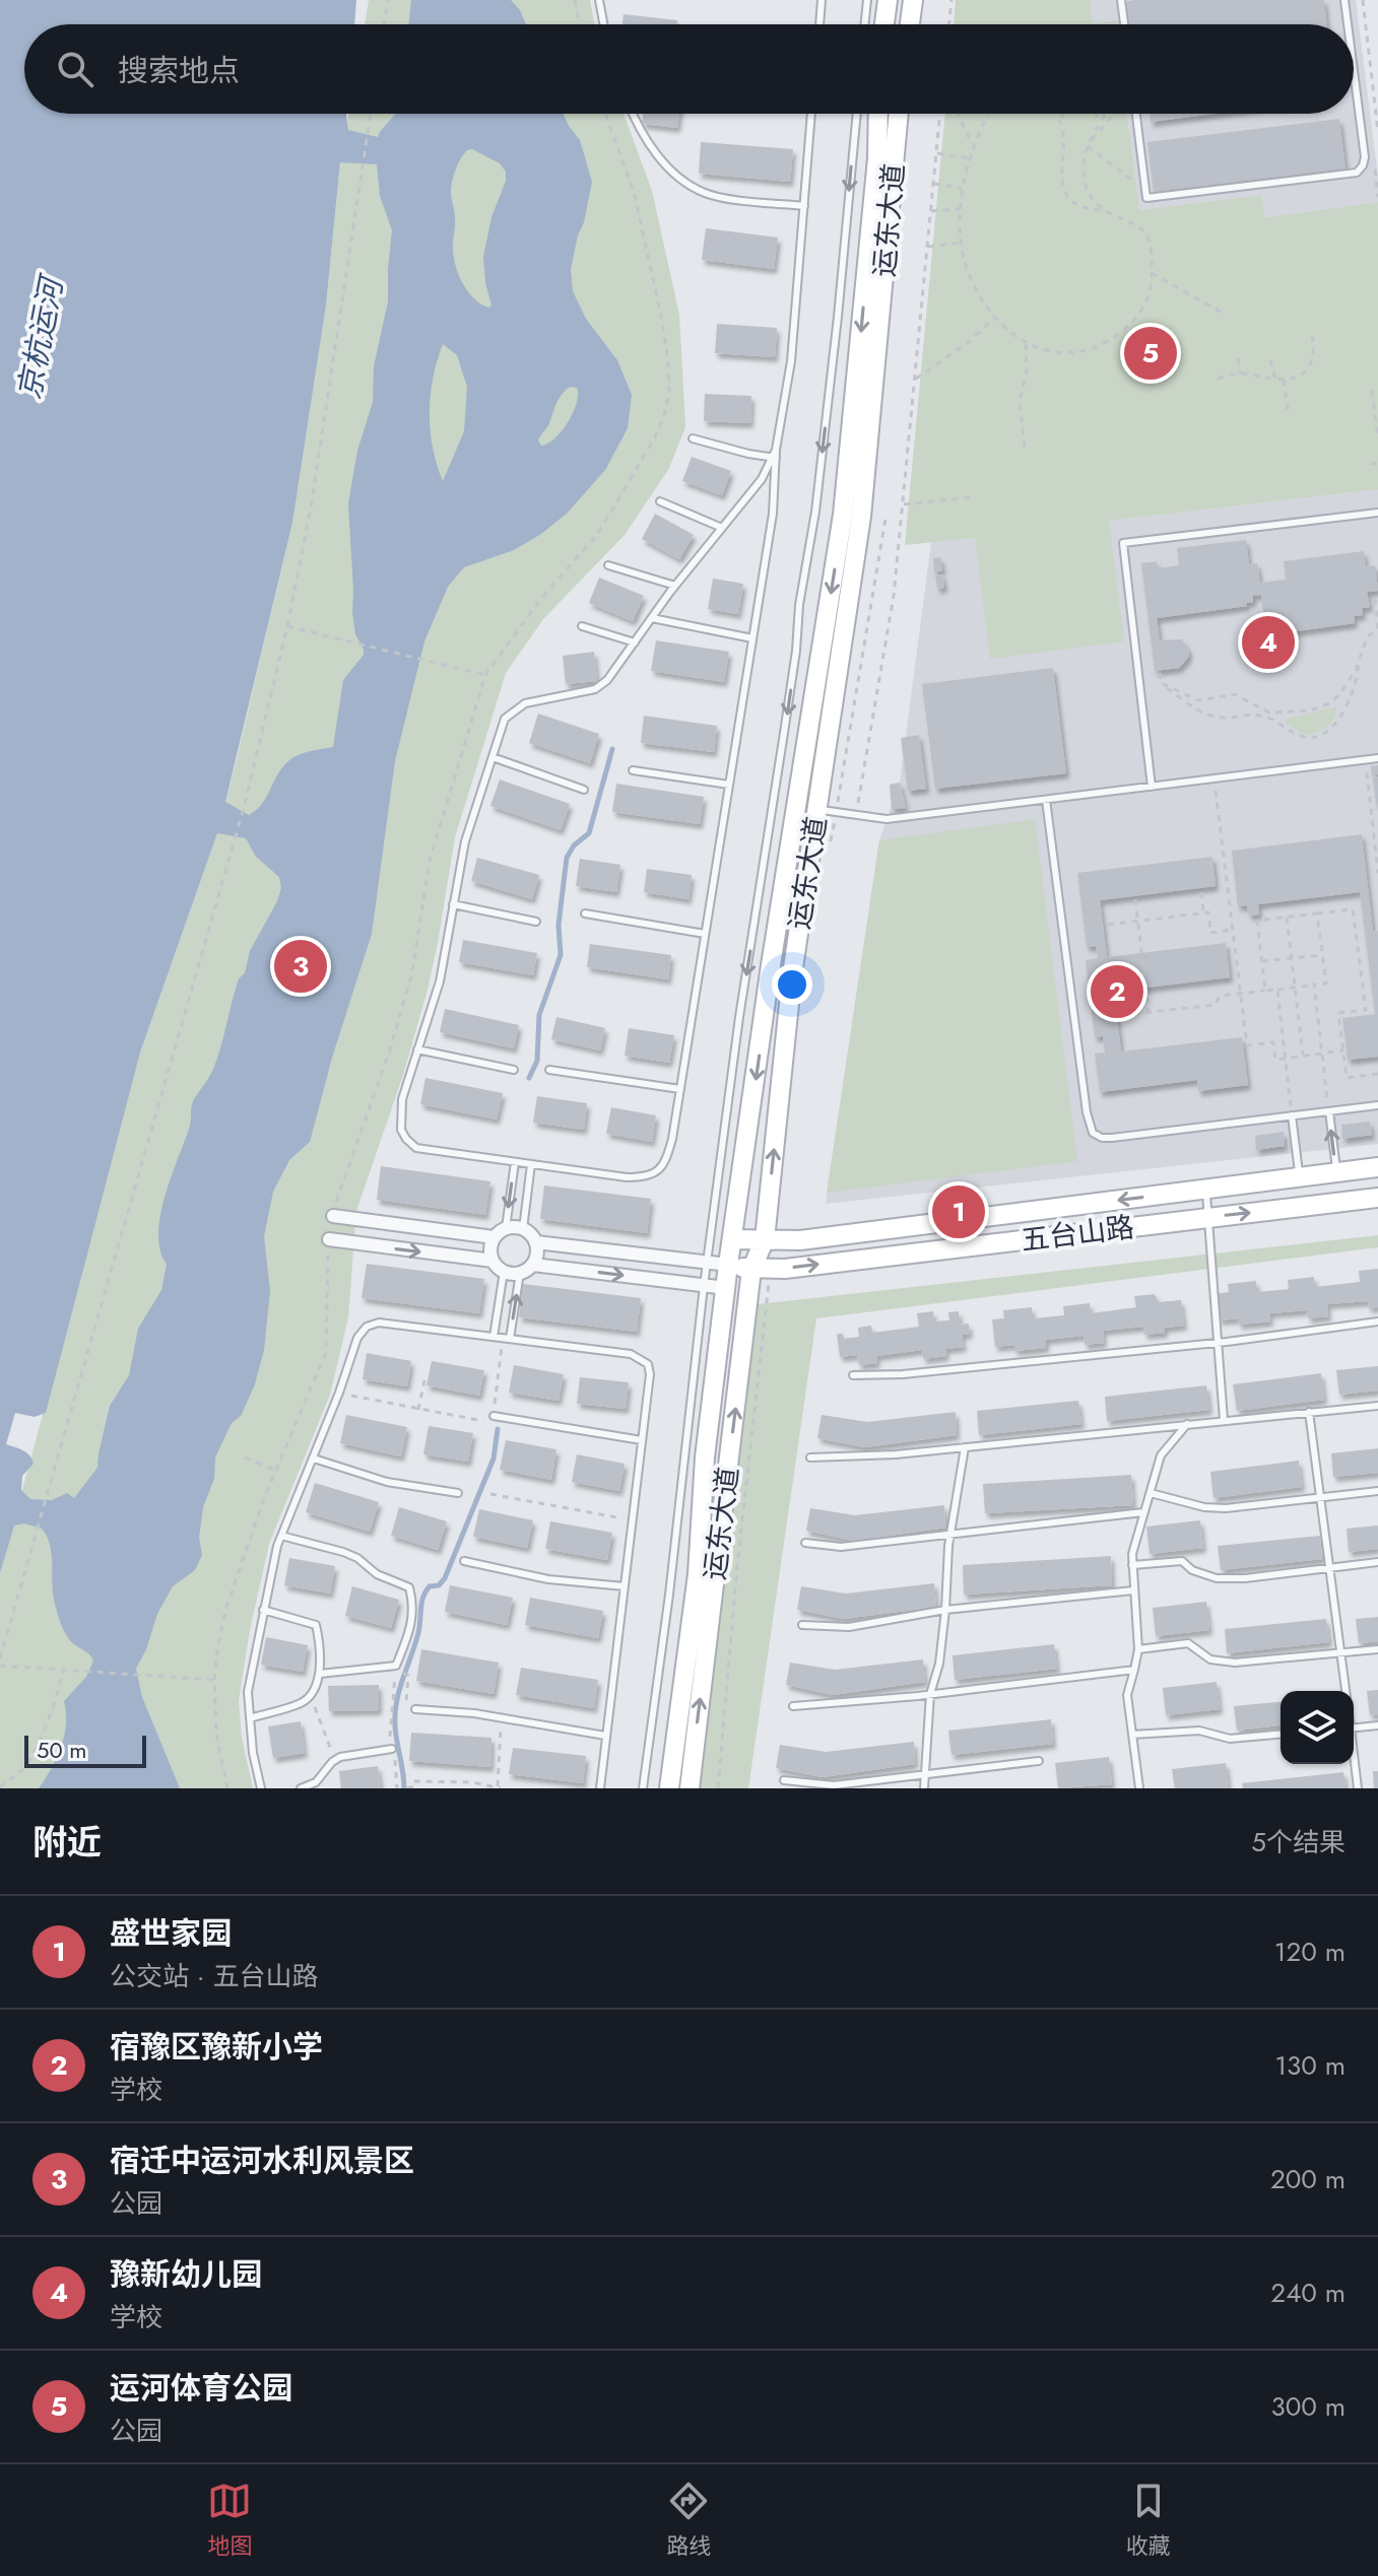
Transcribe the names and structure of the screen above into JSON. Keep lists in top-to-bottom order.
{
  "streets": {
    "main road": ["运东大道", "五台山路"]
  },
  "crossings": [
    ["运东大道", "五台山路"]
  ],
  "water": ["京杭运河"],
  "scale_bar": "50 m",
  "page": {
    "search": "搜索地点",
    "pins": [
      "5",
      "4",
      "3",
      "2",
      "1"
    ],
    "scale": "50 m",
    "heading": ["附近", "5个结果"],
    "list": [
      {
        "mark": "1",
        "name": "盛世家园",
        "note": "公交站 · 五台山路",
        "value": "120 m"
      },
      {
        "mark": "2",
        "name": "宿豫区豫新小学",
        "note": "学校",
        "value": "130 m"
      },
      {
        "mark": "3",
        "name": "宿迁中运河水利风景区",
        "note": "公园",
        "value": "200 m"
      },
      {
        "mark": "4",
        "name": "豫新幼儿园",
        "note": "学校",
        "value": "240 m"
      },
      {
        "mark": "5",
        "name": "运河体育公园",
        "note": "公园",
        "value": "300 m"
      }
    ],
    "nav": ["地图", "路线", "收藏"]
  }
}
